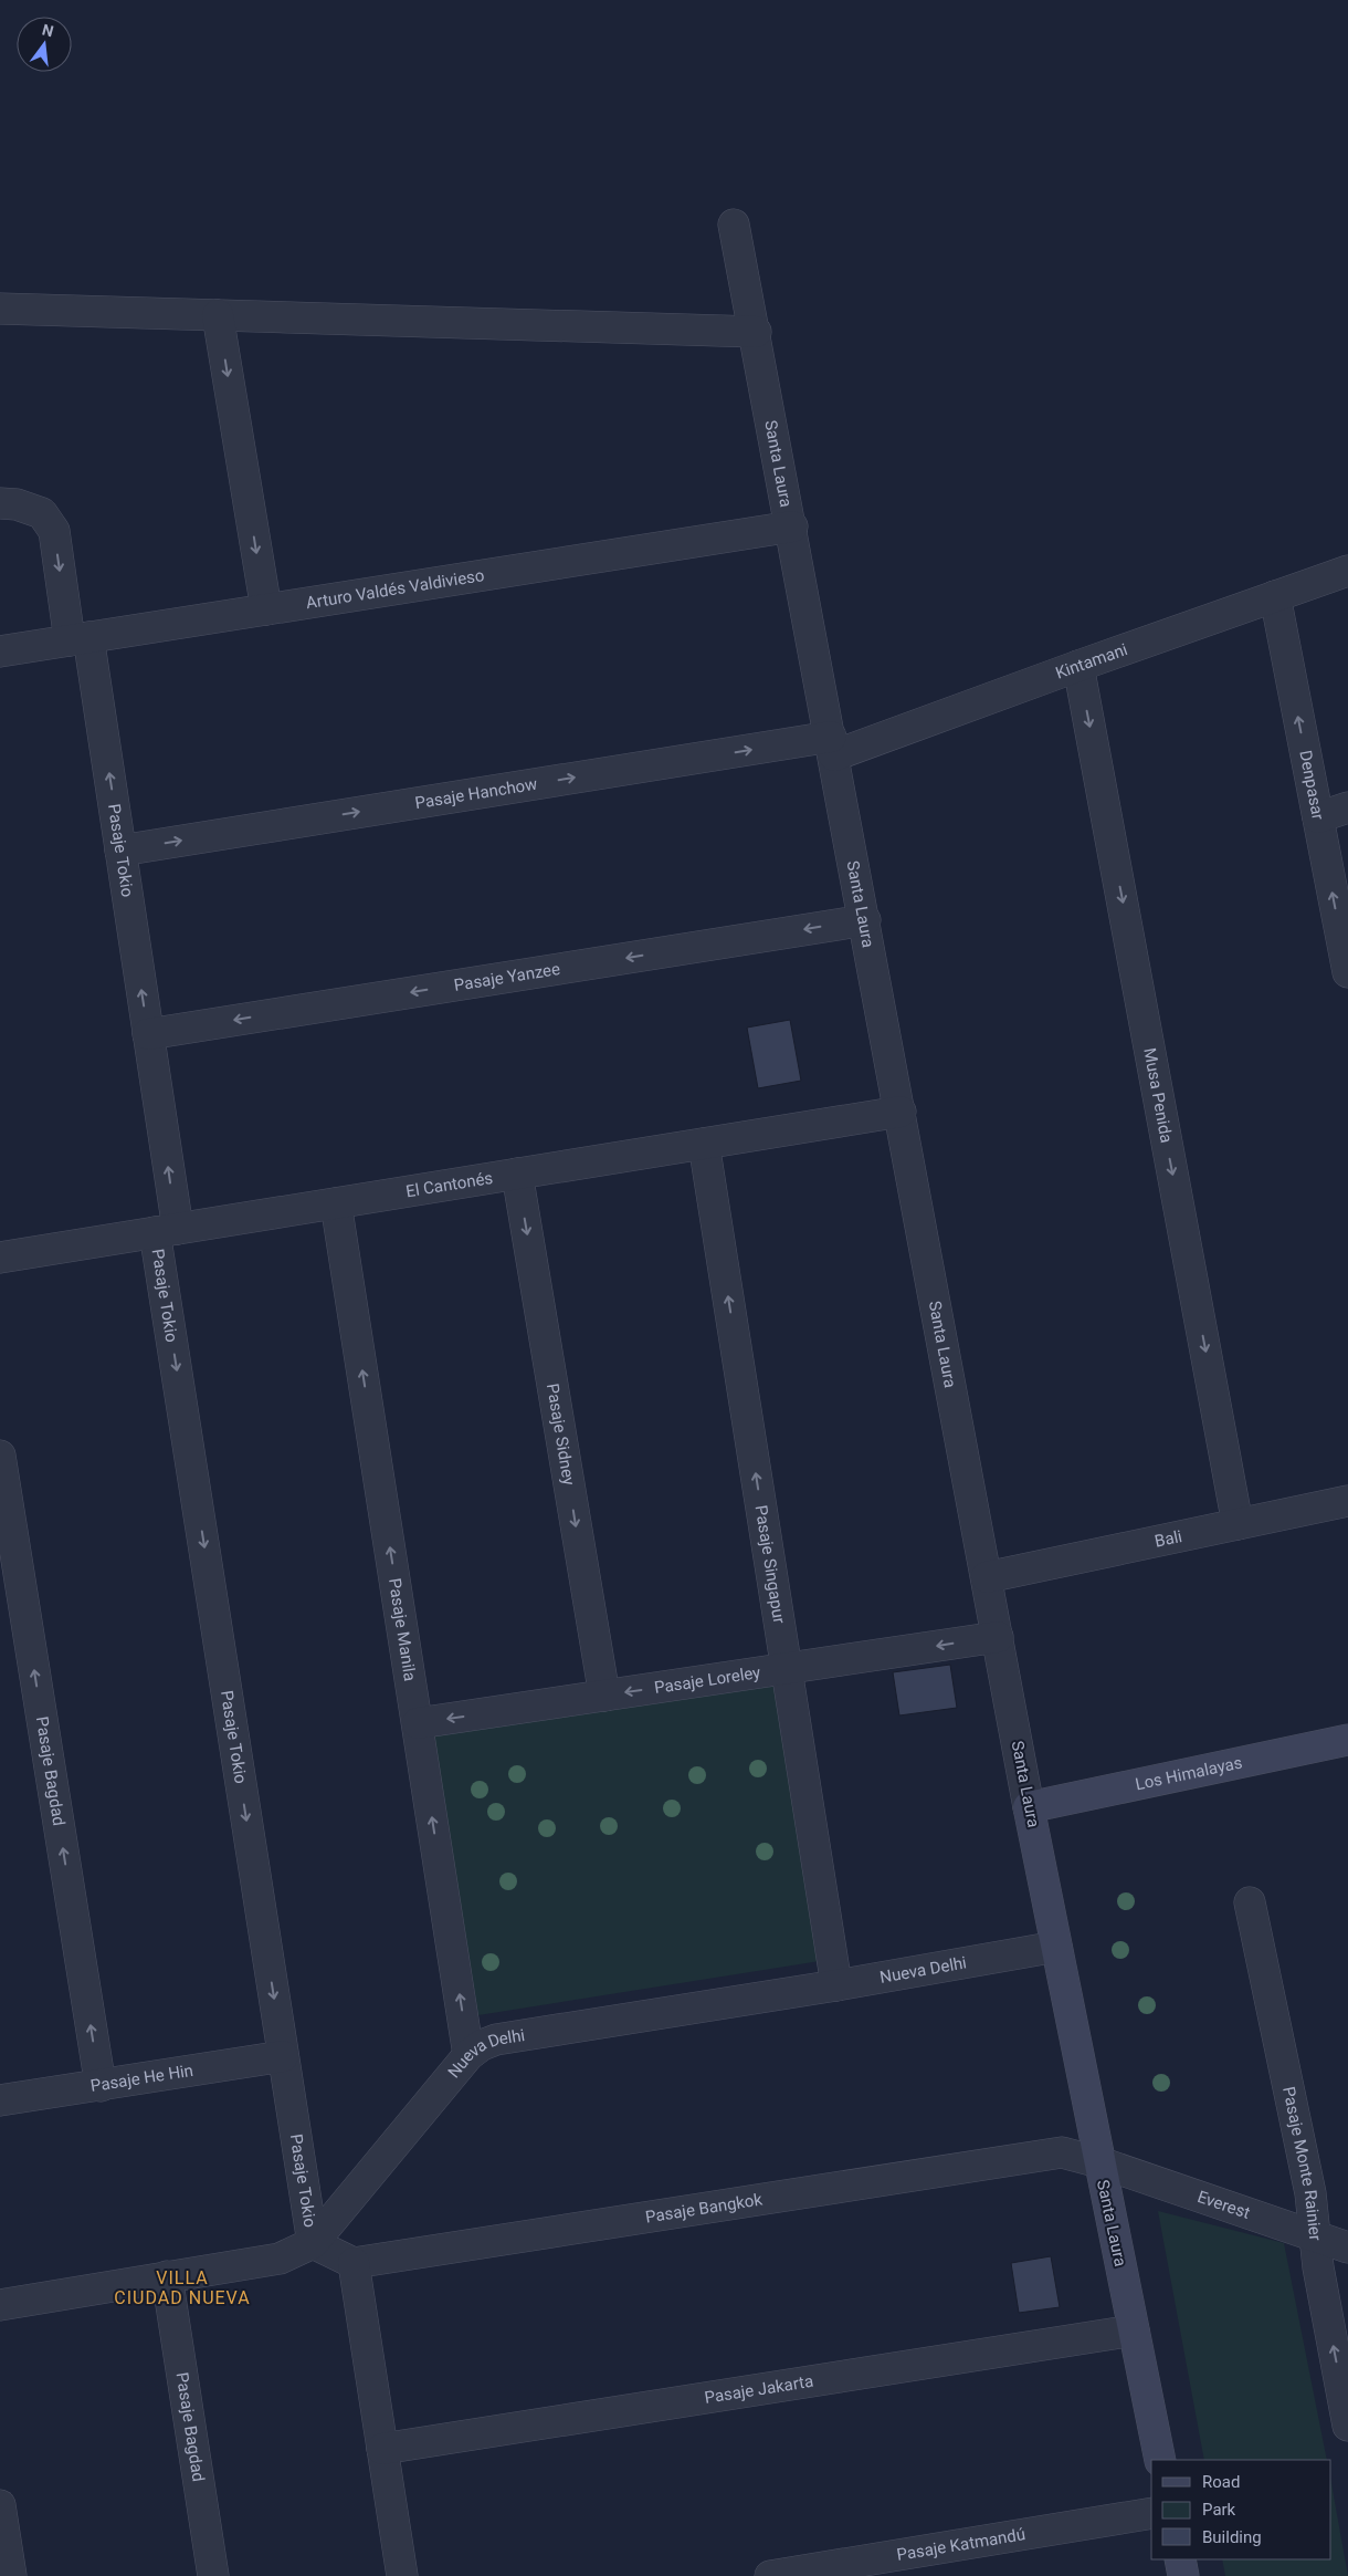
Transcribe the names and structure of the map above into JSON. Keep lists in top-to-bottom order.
{
  "streets": {
    "street": [
      "Santa Laura",
      "Arturo Valdés Valdivieso",
      "Kintamani",
      "Denpasar",
      "Pasaje Hanchow",
      "Pasaje Tokio",
      "Pasaje Yanzee",
      "Musa Penida",
      "El Cantonés",
      "Pasaje Sidney",
      "Bali",
      "Pasaje Singapur",
      "Pasaje Manila",
      "Pasaje Loreley",
      "Pasaje Bagdad",
      "Los Himalayas",
      "Nueva Delhi",
      "Pasaje He Hin",
      "Pasaje Monte Rainier",
      "Everest",
      "Pasaje Bangkok",
      "Pasaje Jakarta",
      "Pasaje Katmandú"
    ]
  },
  "crossings": [
    ["Santa Laura", "Arturo Valdés Valdivieso"],
    ["Santa Laura", "Kintamani"],
    ["Santa Laura", "Pasaje Hanchow"],
    ["Santa Laura", "Pasaje Yanzee"],
    ["Santa Laura", "El Cantonés"],
    ["Santa Laura", "Bali"],
    ["Santa Laura", "Pasaje Loreley"],
    ["Santa Laura", "Los Himalayas"],
    ["Santa Laura", "Nueva Delhi"],
    ["Santa Laura", "Everest"],
    ["Santa Laura", "Pasaje Bangkok"],
    ["Santa Laura", "Pasaje Jakarta"],
    ["Arturo Valdés Valdivieso", "Pasaje Tokio"],
    ["Kintamani", "Denpasar"],
    ["Kintamani", "Pasaje Hanchow"],
    ["Kintamani", "Musa Penida"],
    ["Pasaje Hanchow", "Pasaje Tokio"],
    ["Pasaje Tokio", "Pasaje Yanzee"],
    ["Pasaje Tokio", "El Cantonés"],
    ["Pasaje Tokio", "Nueva Delhi"],
    ["Pasaje Tokio", "Pasaje He Hin"],
    ["Musa Penida", "Bali"],
    ["El Cantonés", "Pasaje Sidney"],
    ["El Cantonés", "Pasaje Singapur"],
    ["El Cantonés", "Pasaje Manila"],
    ["Pasaje Sidney", "Pasaje Loreley"],
    ["Pasaje Singapur", "Pasaje Loreley"],
    ["Pasaje Singapur", "Nueva Delhi"],
    ["Pasaje Manila", "Pasaje Loreley"],
    ["Pasaje Manila", "Nueva Delhi"],
    ["Pasaje Bagdad", "Nueva Delhi"],
    ["Pasaje Bagdad", "Pasaje He Hin"],
    ["Pasaje Monte Rainier", "Everest"],
    ["Everest", "Pasaje Bangkok"]
  ],
  "one_way": [
    "Denpasar",
    "Pasaje Hanchow",
    "Pasaje Yanzee",
    "Musa Penida",
    "Pasaje Sidney",
    "Pasaje Singapur",
    "Pasaje Manila",
    "Pasaje Loreley",
    "Pasaje Bagdad",
    "Pasaje Monte Rainier"
  ],
  "districts": ["VILLA CIUDAD NUEVA"],
  "legend": ["Road", "Park", "Building"],
  "north": "top"
}
